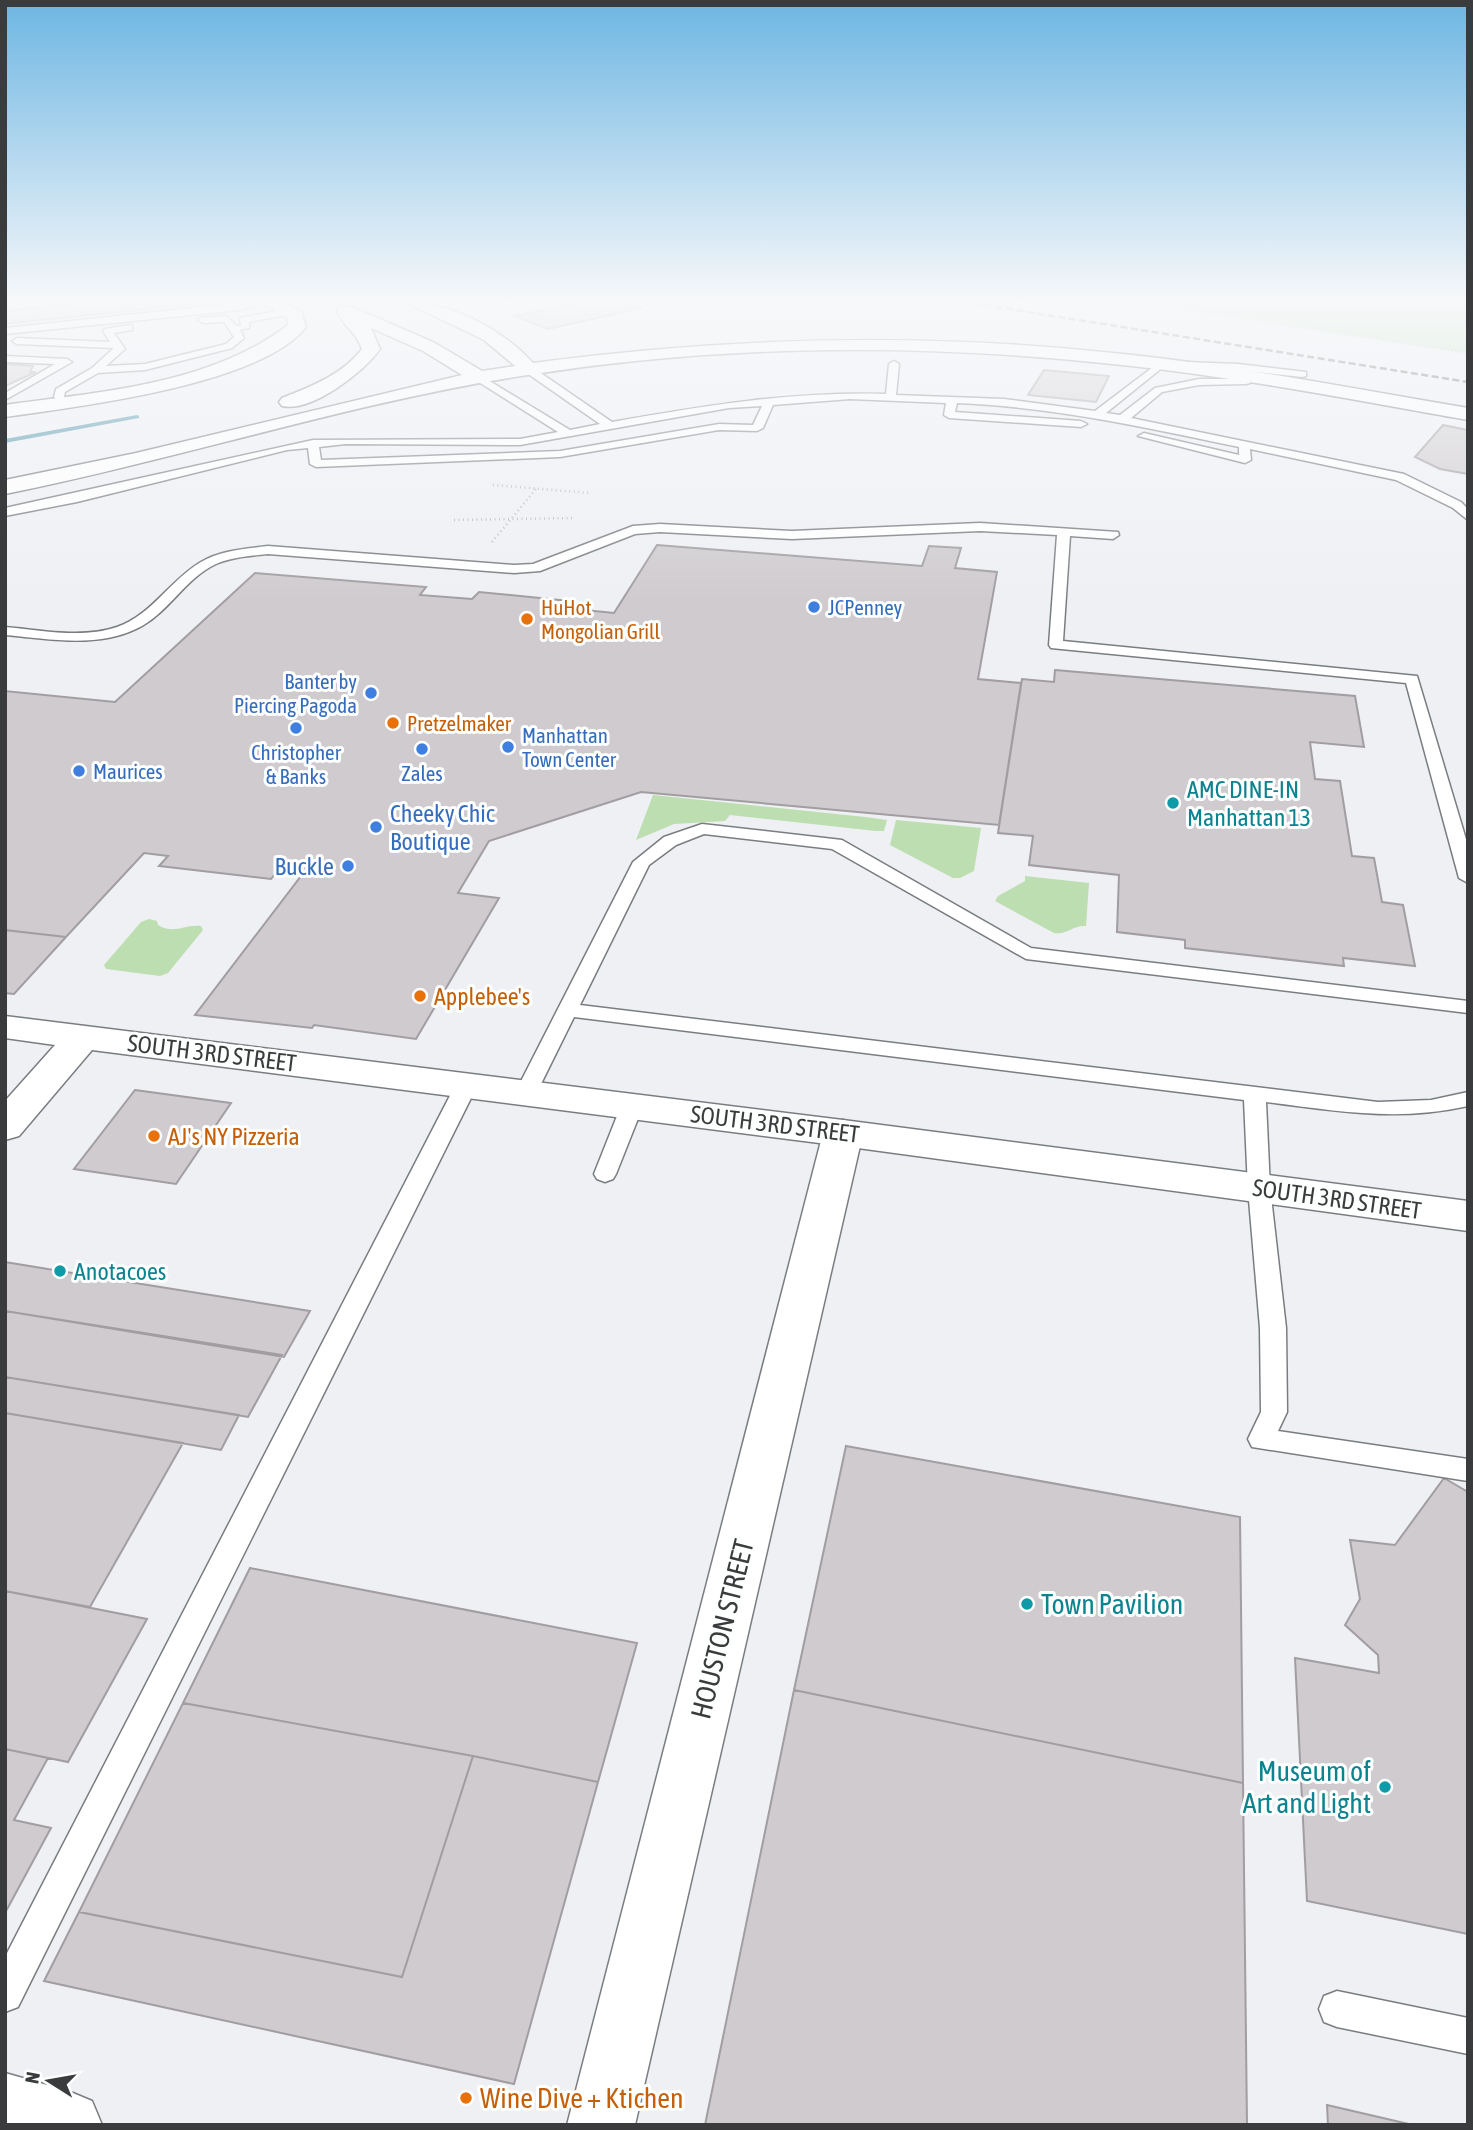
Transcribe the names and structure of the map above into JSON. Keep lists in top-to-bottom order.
{
  "streets": {
    "main road": ["SOUTH 3RD STREET", "HOUSTON STREET"]
  },
  "crossings": [
    ["SOUTH 3RD STREET", "HOUSTON STREET"]
  ],
  "places": [
    "JCPenney",
    "HuHot Mongolian Grill",
    "Banter by Piercing Pagoda",
    "Pretzelmaker",
    "Christopher & Banks",
    "Manhattan Town Center",
    "Zales",
    "Maurices",
    "AMC DINE-IN Manhattan 13",
    "Cheeky Chic Boutique",
    "Buckle",
    "Applebee's",
    "AJ's NY Pizzeria",
    "Anotacoes",
    "Town Pavilion",
    "Museum of Art and Light",
    "Wine Dive + Ktichen"
  ],
  "north": "left"
}
